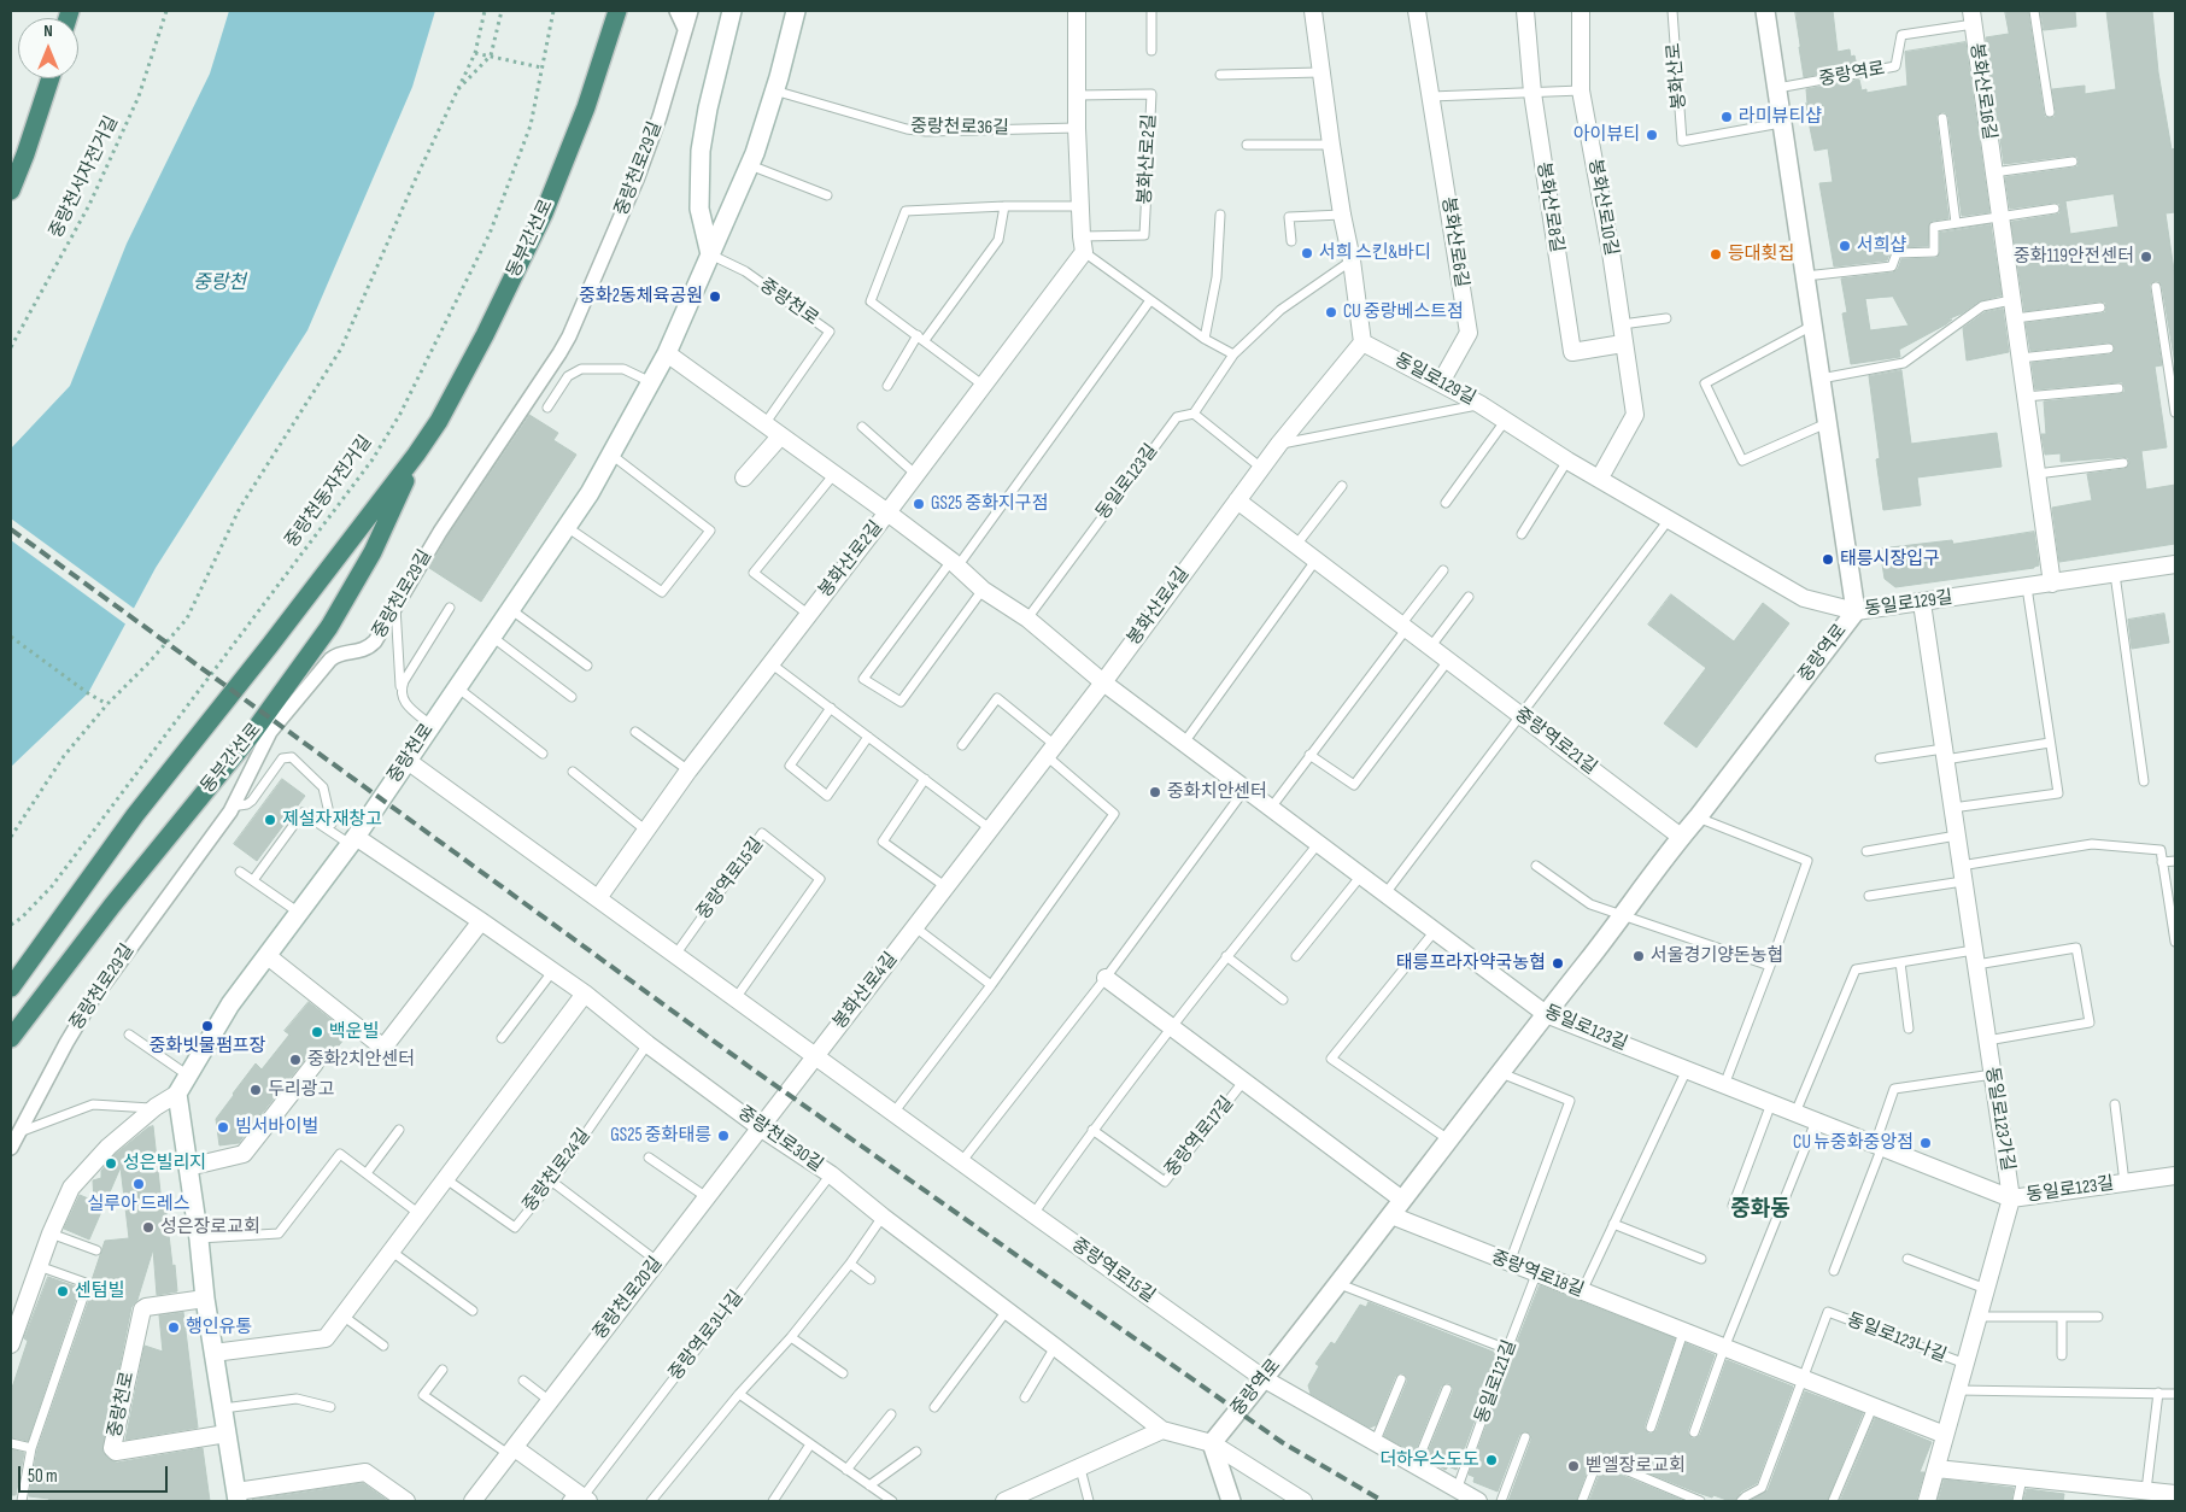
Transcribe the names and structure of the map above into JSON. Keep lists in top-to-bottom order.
{
  "streets": {
    "highway": ["동부간선로"],
    "main road": ["중랑역로", "중랑천로"],
    "street": [
      "봉화산로16길",
      "봉화산로2길",
      "중랑천로29길",
      "봉화산로8길",
      "봉화산로10길",
      "봉화산로6길",
      "동일로129길",
      "동일로123길",
      "봉화산로4길",
      "중랑역로21길",
      "중랑역로15길",
      "동일로123가길",
      "중랑역로17길",
      "중랑천로30길",
      "중랑역로18길",
      "중랑천로20길",
      "중랑역로3나길",
      "동일로123나길"
    ],
    "lane": [
      "봉화산로",
      "중랑천로36길",
      "중랑천로24길",
      "동일로121길"
    ],
    "path": ["중랑천서자전거길", "중랑천동자전거길"]
  },
  "crossings": [
    ["중랑역로", "봉화산로"],
    ["중랑역로", "봉화산로16길"],
    ["중랑역로", "동일로129길"],
    ["중랑역로", "동일로123길"],
    ["중랑역로", "중랑역로21길"],
    ["중랑역로", "중랑역로15길"],
    ["중랑역로", "중랑역로17길"],
    ["중랑역로", "중랑천로30길"],
    ["중랑역로", "중랑역로18길"],
    ["봉화산로16길", "동일로129길"],
    ["중랑천로36길", "중랑천로"],
    ["봉화산로2길", "동일로123길"],
    ["봉화산로2길", "중랑역로15길"],
    ["봉화산로8길", "봉화산로10길"],
    ["봉화산로10길", "동일로129길"],
    ["봉화산로6길", "동일로129길"],
    ["중랑천로", "동일로123길"],
    ["중랑천로", "중랑역로15길"],
    ["중랑천로", "중랑천로30길"],
    ["동일로129길", "봉화산로4길"],
    ["동일로129길", "동일로123가길"],
    ["동일로123길", "봉화산로4길"],
    ["동일로123길", "동일로123가길"],
    ["동일로123길", "동일로123나길"],
    ["봉화산로4길", "중랑역로21길"],
    ["봉화산로4길", "중랑역로15길"],
    ["봉화산로4길", "중랑천로20길"],
    ["중랑역로15길", "중랑천로20길"],
    ["동일로123가길", "동일로123나길"],
    ["중랑천로30길", "중랑천로24길"],
    ["중랑천로30길", "중랑천로20길"],
    ["중랑천로30길", "중랑역로3나길"],
    ["중랑역로18길", "동일로123나길"],
    ["중랑역로18길", "동일로121길"],
    ["중랑천로20길", "중랑역로3나길"]
  ],
  "districts": ["중화동"],
  "water": ["중랑천"],
  "places": [
    "라미뷰티샵",
    "아이뷰티",
    "서희샵",
    "서희 스킨&바디",
    "등대횟집",
    "중화119안전센터",
    "중화2동체육공원",
    "CU 중랑베스트점",
    "GS25 중화지구점",
    "태릉시장입구",
    "중화치안센터",
    "제설자재창고",
    "서울경기양돈농협",
    "태릉프라자약국농협",
    "중화빗물펌프장",
    "백운빌",
    "중화2치안센터",
    "두리광고",
    "빔서바이벌",
    "GS25 중화태릉",
    "CU 뉴중화중앙점",
    "성은빌리지",
    "실루아 드레스",
    "성은장로교회",
    "센텀빌",
    "행인유통",
    "더하우스도도",
    "벧엘장로교회"
  ],
  "scale_bar": "50 m",
  "north": "top"
}
